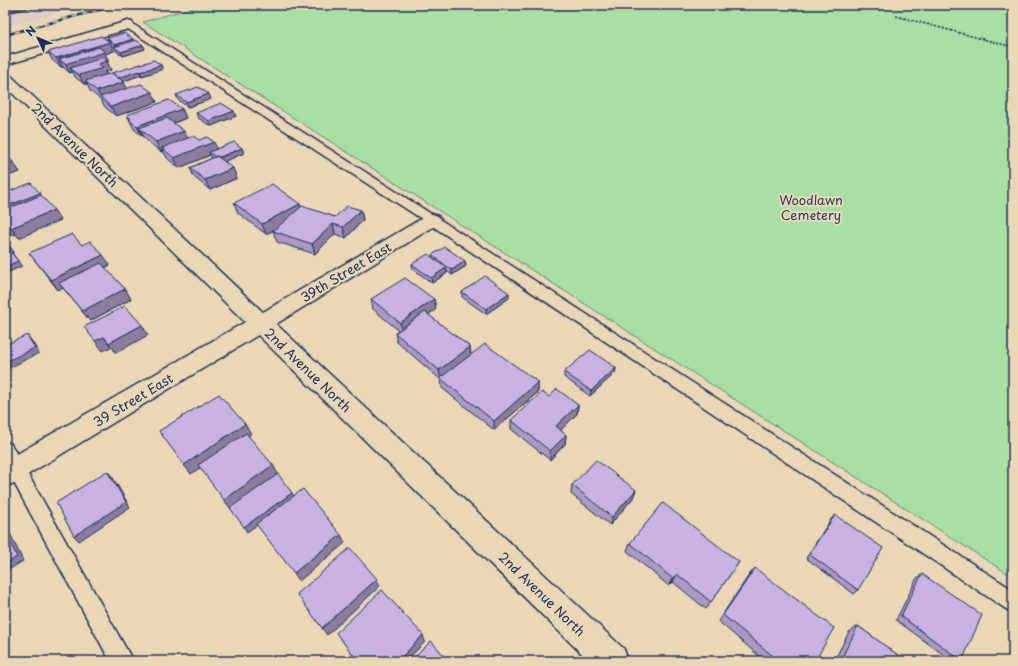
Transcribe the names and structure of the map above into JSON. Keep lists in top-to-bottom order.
{
  "streets": {
    "street": ["2nd Avenue North", "39th Street East", "39 Street East"]
  },
  "crossings": [
    ["2nd Avenue North", "39th Street East"],
    ["2nd Avenue North", "39 Street East"],
    ["39th Street East", "39 Street East"]
  ],
  "parks": ["Woodlawn Cemetery"],
  "north": "top left"
}
